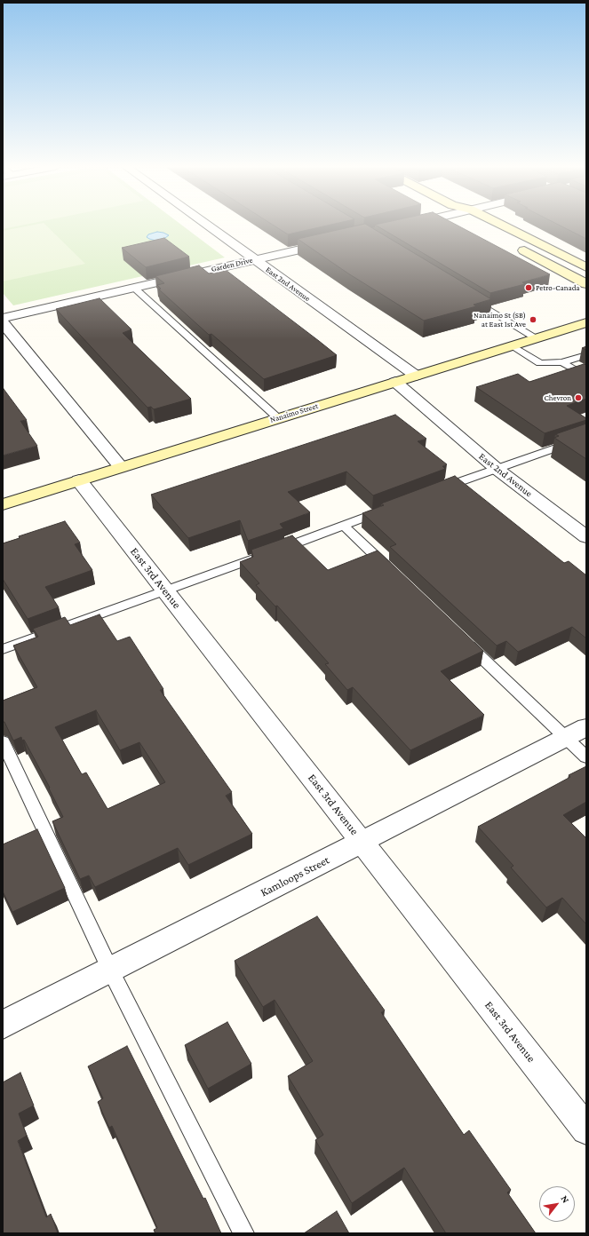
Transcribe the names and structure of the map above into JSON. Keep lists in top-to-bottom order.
{
  "streets": {
    "main road": ["Nanaimo Street"],
    "street": [
      "Garden Drive",
      "East 2nd Avenue",
      "East 3rd Avenue",
      "Kamloops Street"
    ]
  },
  "crossings": [
    ["Garden Drive", "East 2nd Avenue"],
    ["East 2nd Avenue", "Nanaimo Street"],
    ["Nanaimo Street", "East 3rd Avenue"],
    ["East 3rd Avenue", "Kamloops Street"]
  ],
  "places": ["Petro-Canada", "Nanaimo St (SB) at East 1st Ave", "Chevron"],
  "north": "top right"
}
